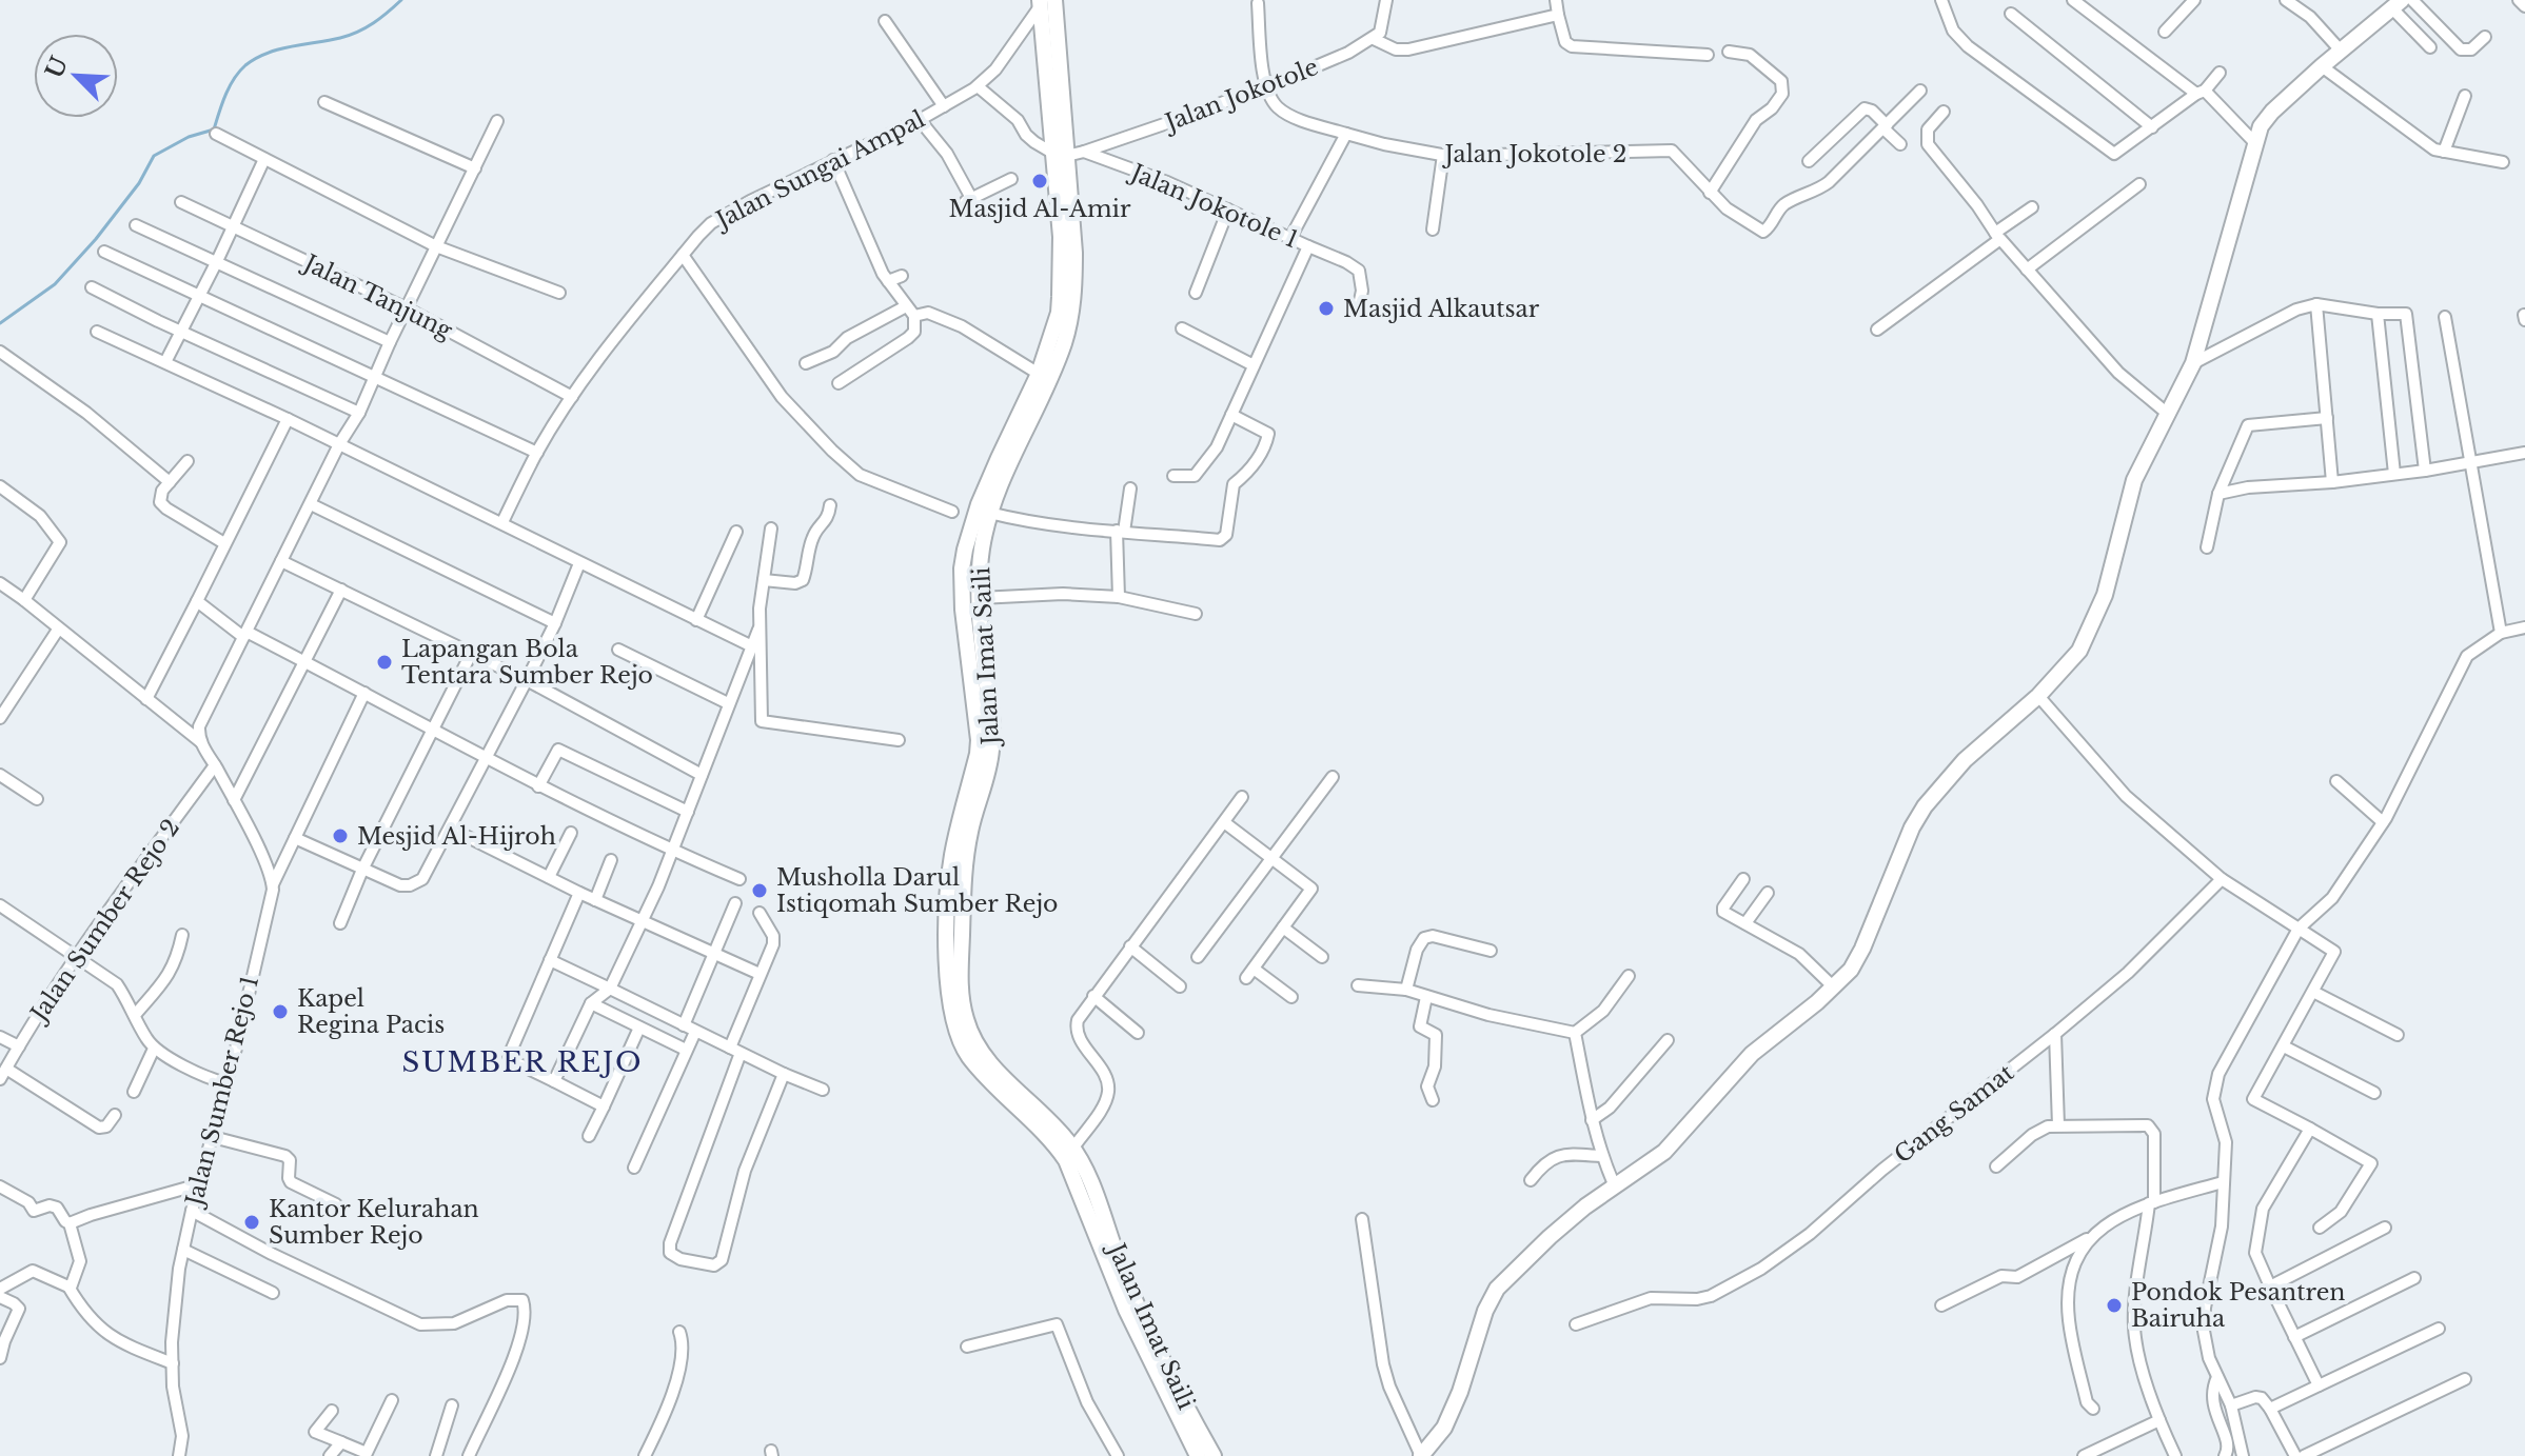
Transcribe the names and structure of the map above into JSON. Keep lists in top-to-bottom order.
{
  "streets": {
    "main road": ["Jalan Imat Saili"],
    "street": [
      "Jalan Jokotole",
      "Jalan Jokotole 2",
      "Jalan Sungai Ampal",
      "Jalan Jokotole 1",
      "Jalan Tanjung",
      "Jalan Sumber Rejo 2",
      "Jalan Sumber Rejo 1",
      "Gang Samat"
    ]
  },
  "crossings": [
    ["Jalan Jokotole", "Jalan Jokotole 2"],
    ["Jalan Jokotole", "Jalan Jokotole 1"],
    ["Jalan Jokotole", "Jalan Imat Saili"],
    ["Jalan Sungai Ampal", "Jalan Tanjung"],
    ["Jalan Sungai Ampal", "Jalan Imat Saili"]
  ],
  "districts": ["SUMBER REJO"],
  "places": [
    "Masjid Al-Amir",
    "Masjid Alkautsar",
    "Lapangan Bola Tentara Sumber Rejo",
    "Mesjid Al-Hijroh",
    "Musholla Darul Istiqomah Sumber Rejo",
    "Kapel Regina Pacis",
    "Kantor Kelurahan Sumber Rejo",
    "Pondok Pesantren Bairuha"
  ],
  "north": "top left"
}
